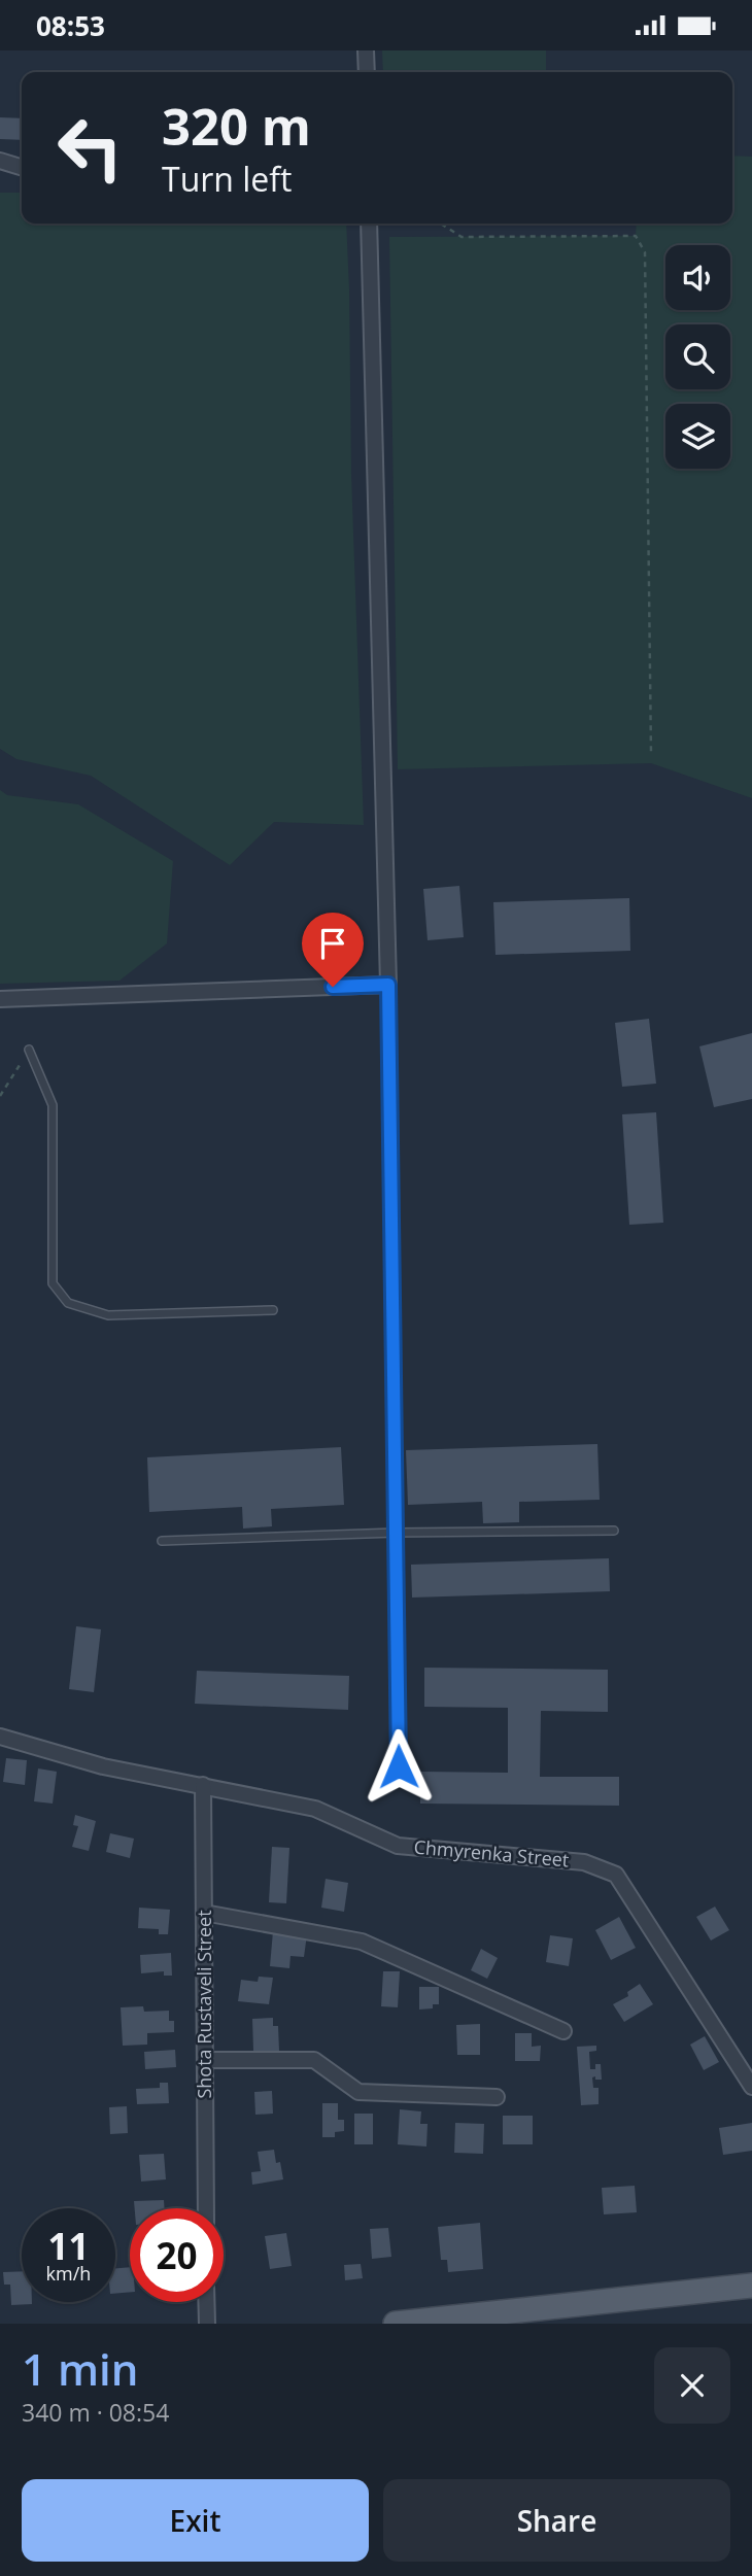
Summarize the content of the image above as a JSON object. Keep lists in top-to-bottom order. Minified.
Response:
{"streets":{"street":["Chmyrenka Street","Shota Rustaveli Street"]},"crossings":[["Chmyrenka Street","Shota Rustaveli Street"]],"page":{"status":"08:53","turn":["320 m","Turn left"],"speed":"11 km/h","limit":"20","heading":["1 min","340 m · 08:54"],"buttons":["Exit","Share"]}}
